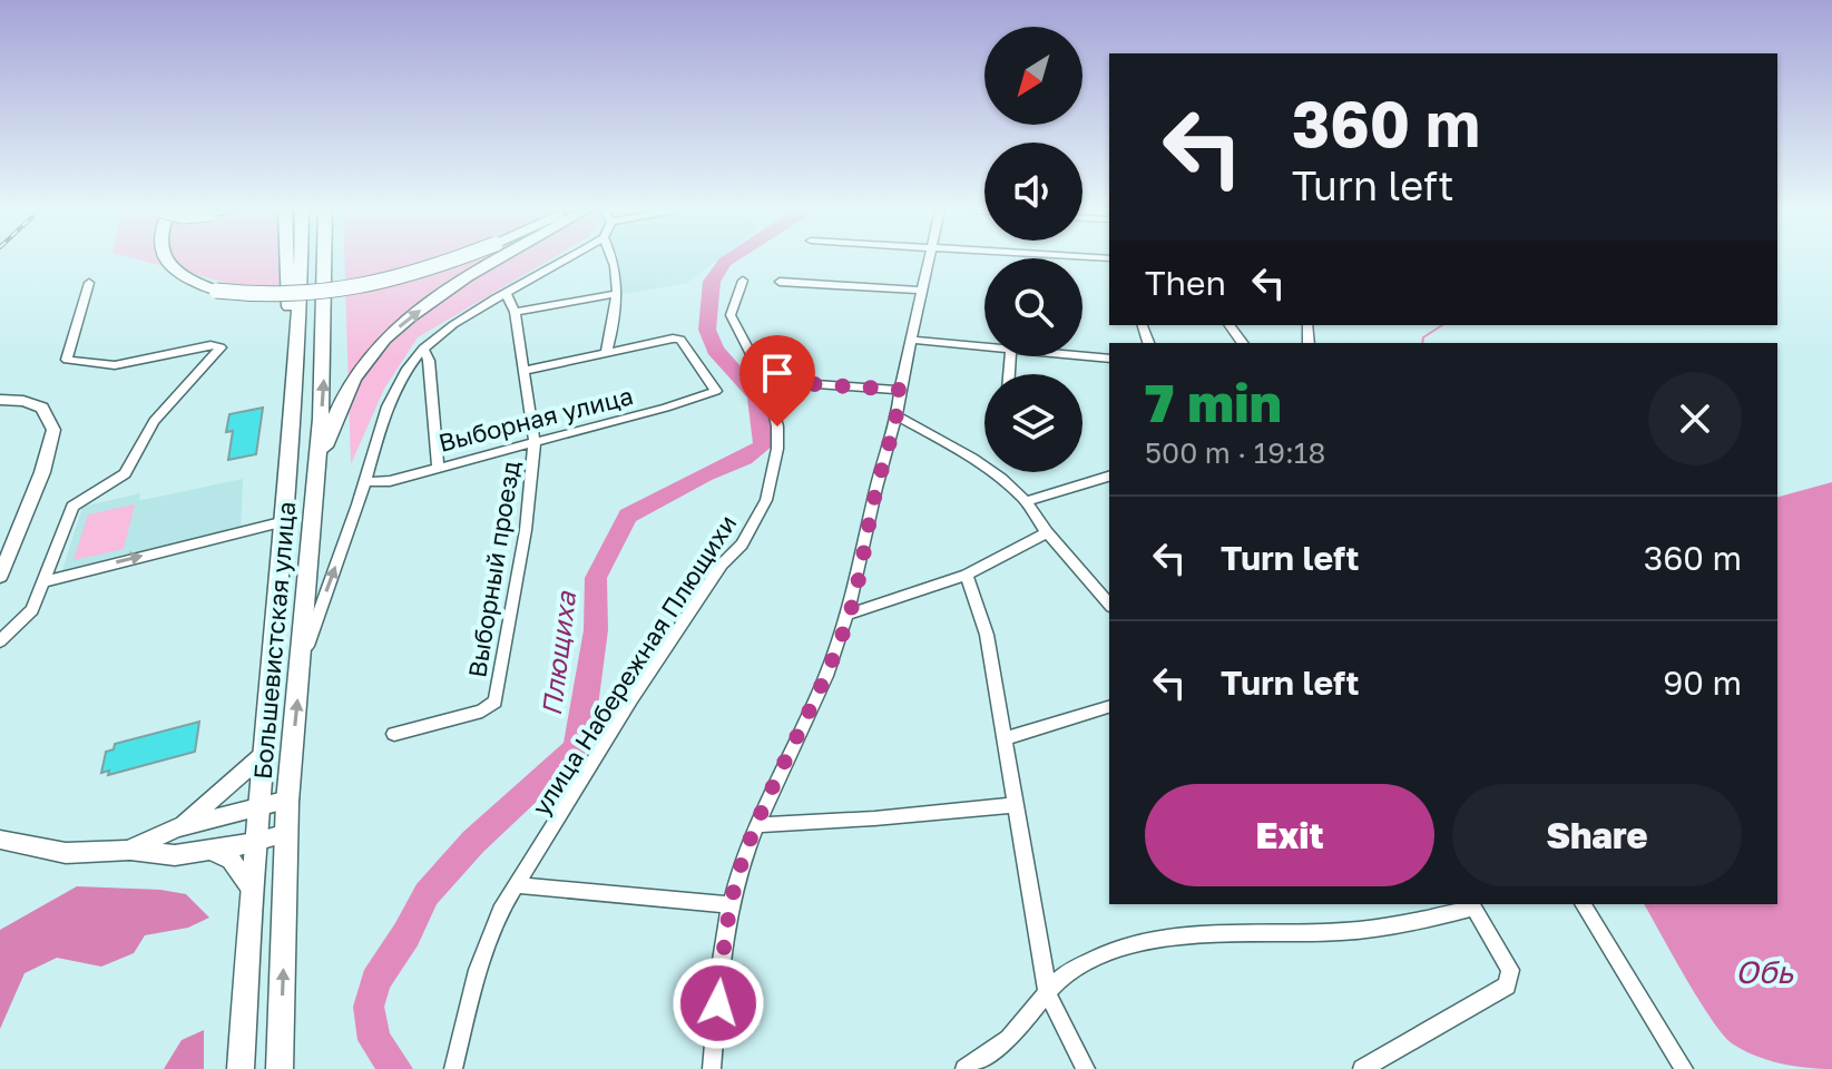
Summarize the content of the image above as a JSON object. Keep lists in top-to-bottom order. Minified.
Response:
{"streets":{"highway":["Большевистская улица"],"street":["Выборная улица","Выборный проезд","улица Набережная Плющихи"]},"crossings":[["Выборная улица","Выборный проезд"]],"water":["Плющиха","Обь"],"north":"bottom left","page":{"turn":["360 m","Turn left"],"then":"Then","heading":["7 min","500 m · 19:18"],"list":[{"name":"Turn left","value":"360 m"},{"name":"Turn left","value":"90 m"}],"buttons":["Exit","Share"]}}
